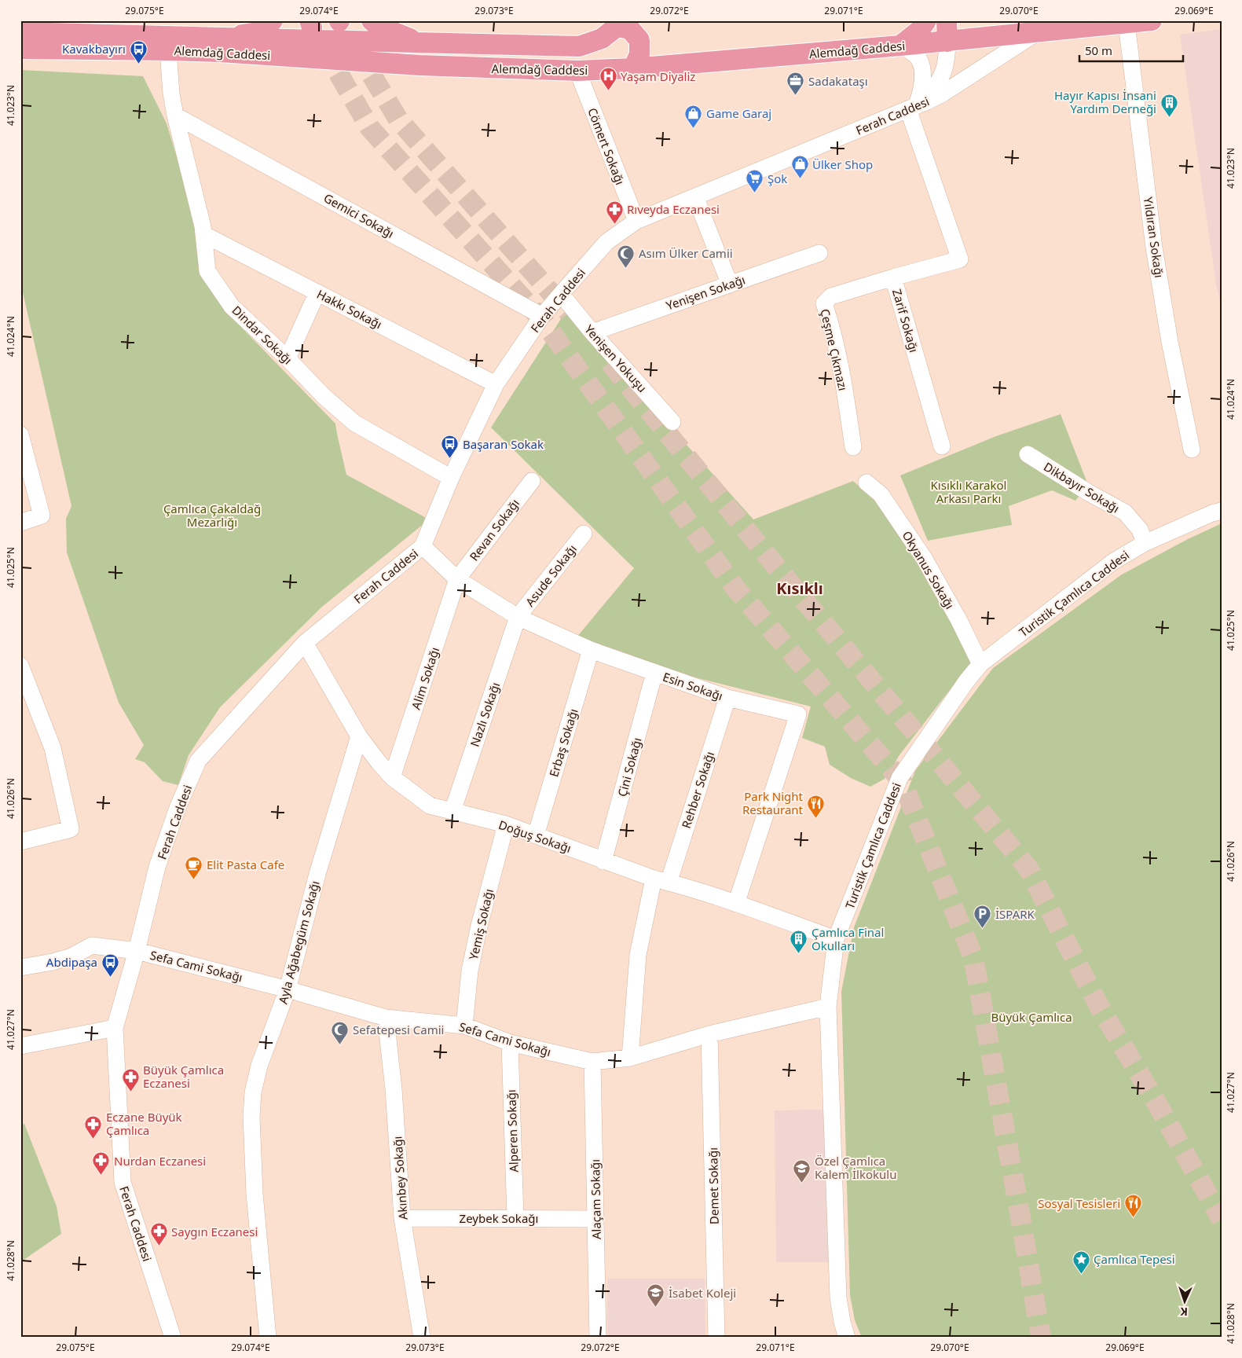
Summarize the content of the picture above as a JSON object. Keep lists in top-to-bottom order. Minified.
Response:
{"streets":{"main road":["Alemdağ Caddesi"],"street":["Ferah Caddesi","Cömert Sokağı","Gemici Sokağı","Yıldıran Sokağı","Yenişen Sokağı","Hakkı Sokağı","Zarif Sokağı","Dindar Sokağı","Çeşme Çıkmazı","Yenişen Yokuşu","Dikbayır Sokağı","Revan Sokağı","Okyanus Sokağı","Asude Sokağı","Turistik Çamlıca Caddesi","Alim Sokağı","Esin Sokağı","Nazlı Sokağı","Erbaş Sokağı","Çini Sokağı","Rehber Sokağı","Doğuş Sokağı","Yemiş Sokağı","Ayla Ağabegüm Sokağı","Sefa Cami Sokağı","Alperen Sokağı","Akınbey Sokağı","Demet Sokağı","Alaçam Sokağı","Zeybek Sokağı"]},"crossings":[["Alemdağ Caddesi","Ferah Caddesi"],["Alemdağ Caddesi","Cömert Sokağı"],["Alemdağ Caddesi","Yıldıran Sokağı"],["Alemdağ Caddesi","Dindar Sokağı"],["Ferah Caddesi","Cömert Sokağı"],["Ferah Caddesi","Gemici Sokağı"],["Ferah Caddesi","Hakkı Sokağı"],["Ferah Caddesi","Zarif Sokağı"],["Ferah Caddesi","Dindar Sokağı"],["Ferah Caddesi","Yenişen Yokuşu"],["Ferah Caddesi","Esin Sokağı"],["Ferah Caddesi","Doğuş Sokağı"],["Ferah Caddesi","Sefa Cami Sokağı"],["Gemici Sokağı","Dindar Sokağı"],["Yenişen Sokağı","Yenişen Yokuşu"],["Hakkı Sokağı","Dindar Sokağı"],["Zarif Sokağı","Çeşme Çıkmazı"],["Dikbayır Sokağı","Turistik Çamlıca Caddesi"],["Revan Sokağı","Alim Sokağı"],["Revan Sokağı","Esin Sokağı"],["Okyanus Sokağı","Turistik Çamlıca Caddesi"],["Asude Sokağı","Esin Sokağı"],["Asude Sokağı","Nazlı Sokağı"],["Turistik Çamlıca Caddesi","Doğuş Sokağı"],["Turistik Çamlıca Caddesi","Sefa Cami Sokağı"],["Alim Sokağı","Esin Sokağı"],["Alim Sokağı","Doğuş Sokağı"],["Esin Sokağı","Nazlı Sokağı"],["Esin Sokağı","Erbaş Sokağı"],["Esin Sokağı","Çini Sokağı"],["Esin Sokağı","Rehber Sokağı"],["Esin Sokağı","Doğuş Sokağı"],["Nazlı Sokağı","Doğuş Sokağı"],["Erbaş Sokağı","Doğuş Sokağı"],["Çini Sokağı","Doğuş Sokağı"],["Rehber Sokağı","Doğuş Sokağı"],["Rehber Sokağı","Sefa Cami Sokağı"],["Doğuş Sokağı","Yemiş Sokağı"],["Doğuş Sokağı","Ayla Ağabegüm Sokağı"],["Yemiş Sokağı","Sefa Cami Sokağı"],["Ayla Ağabegüm Sokağı","Sefa Cami Sokağı"],["Sefa Cami Sokağı","Alperen Sokağı"],["Sefa Cami Sokağı","Akınbey Sokağı"],["Sefa Cami Sokağı","Demet Sokağı"],["Sefa Cami Sokağı","Alaçam Sokağı"],["Alperen Sokağı","Zeybek Sokağı"],["Akınbey Sokağı","Zeybek Sokağı"],["Alaçam Sokağı","Zeybek Sokağı"]],"districts":["Kısıklı"],"parks":["Kısıklı Karakol Arkası Parkı","Çamlıca Çakaldağ Mezarlığı","Büyük Çamlıca"],"places":{"bus stop":["Kavakbayırı","Başaran Sokak","Abdipaşa"],"hospital":["Yaşam Diyaliz"],"office":["Sadakataşı"],"building":["Hayır Kapısı İnsani Yardım Derneği","Çamlıca Final Okulları"],"shop":["Game Garaj","Ülker Shop"],"supermarket":["Şok"],"pharmacy":["Rıveyda Eczanesi","Büyük Çamlıca Eczanesi","Eczane Büyük Çamlıca","Nurdan Eczanesi","Saygın Eczanesi"],"mosque":["Asım Ülker Camii","Sefatepesi Camii"],"restaurant":["Park Night Restaurant","Sosyal Tesisleri"],"cafe":["Elit Pasta Cafe"],"parking":["İSPARK"],"school or university":["Özel Çamlıca Kalem İlkokulu","İsabet Koleji"],"place":["Çamlıca Tepesi"]},"scale_bar":"50 m","north":"bottom","coordinates":["29.075°E","29.074°E","29.073°E","29.072°E","29.071°E","29.070°E","29.069°E","41.023°N","41.024°N","41.025°N","41.026°N","41.027°N","41.028°N"]}
